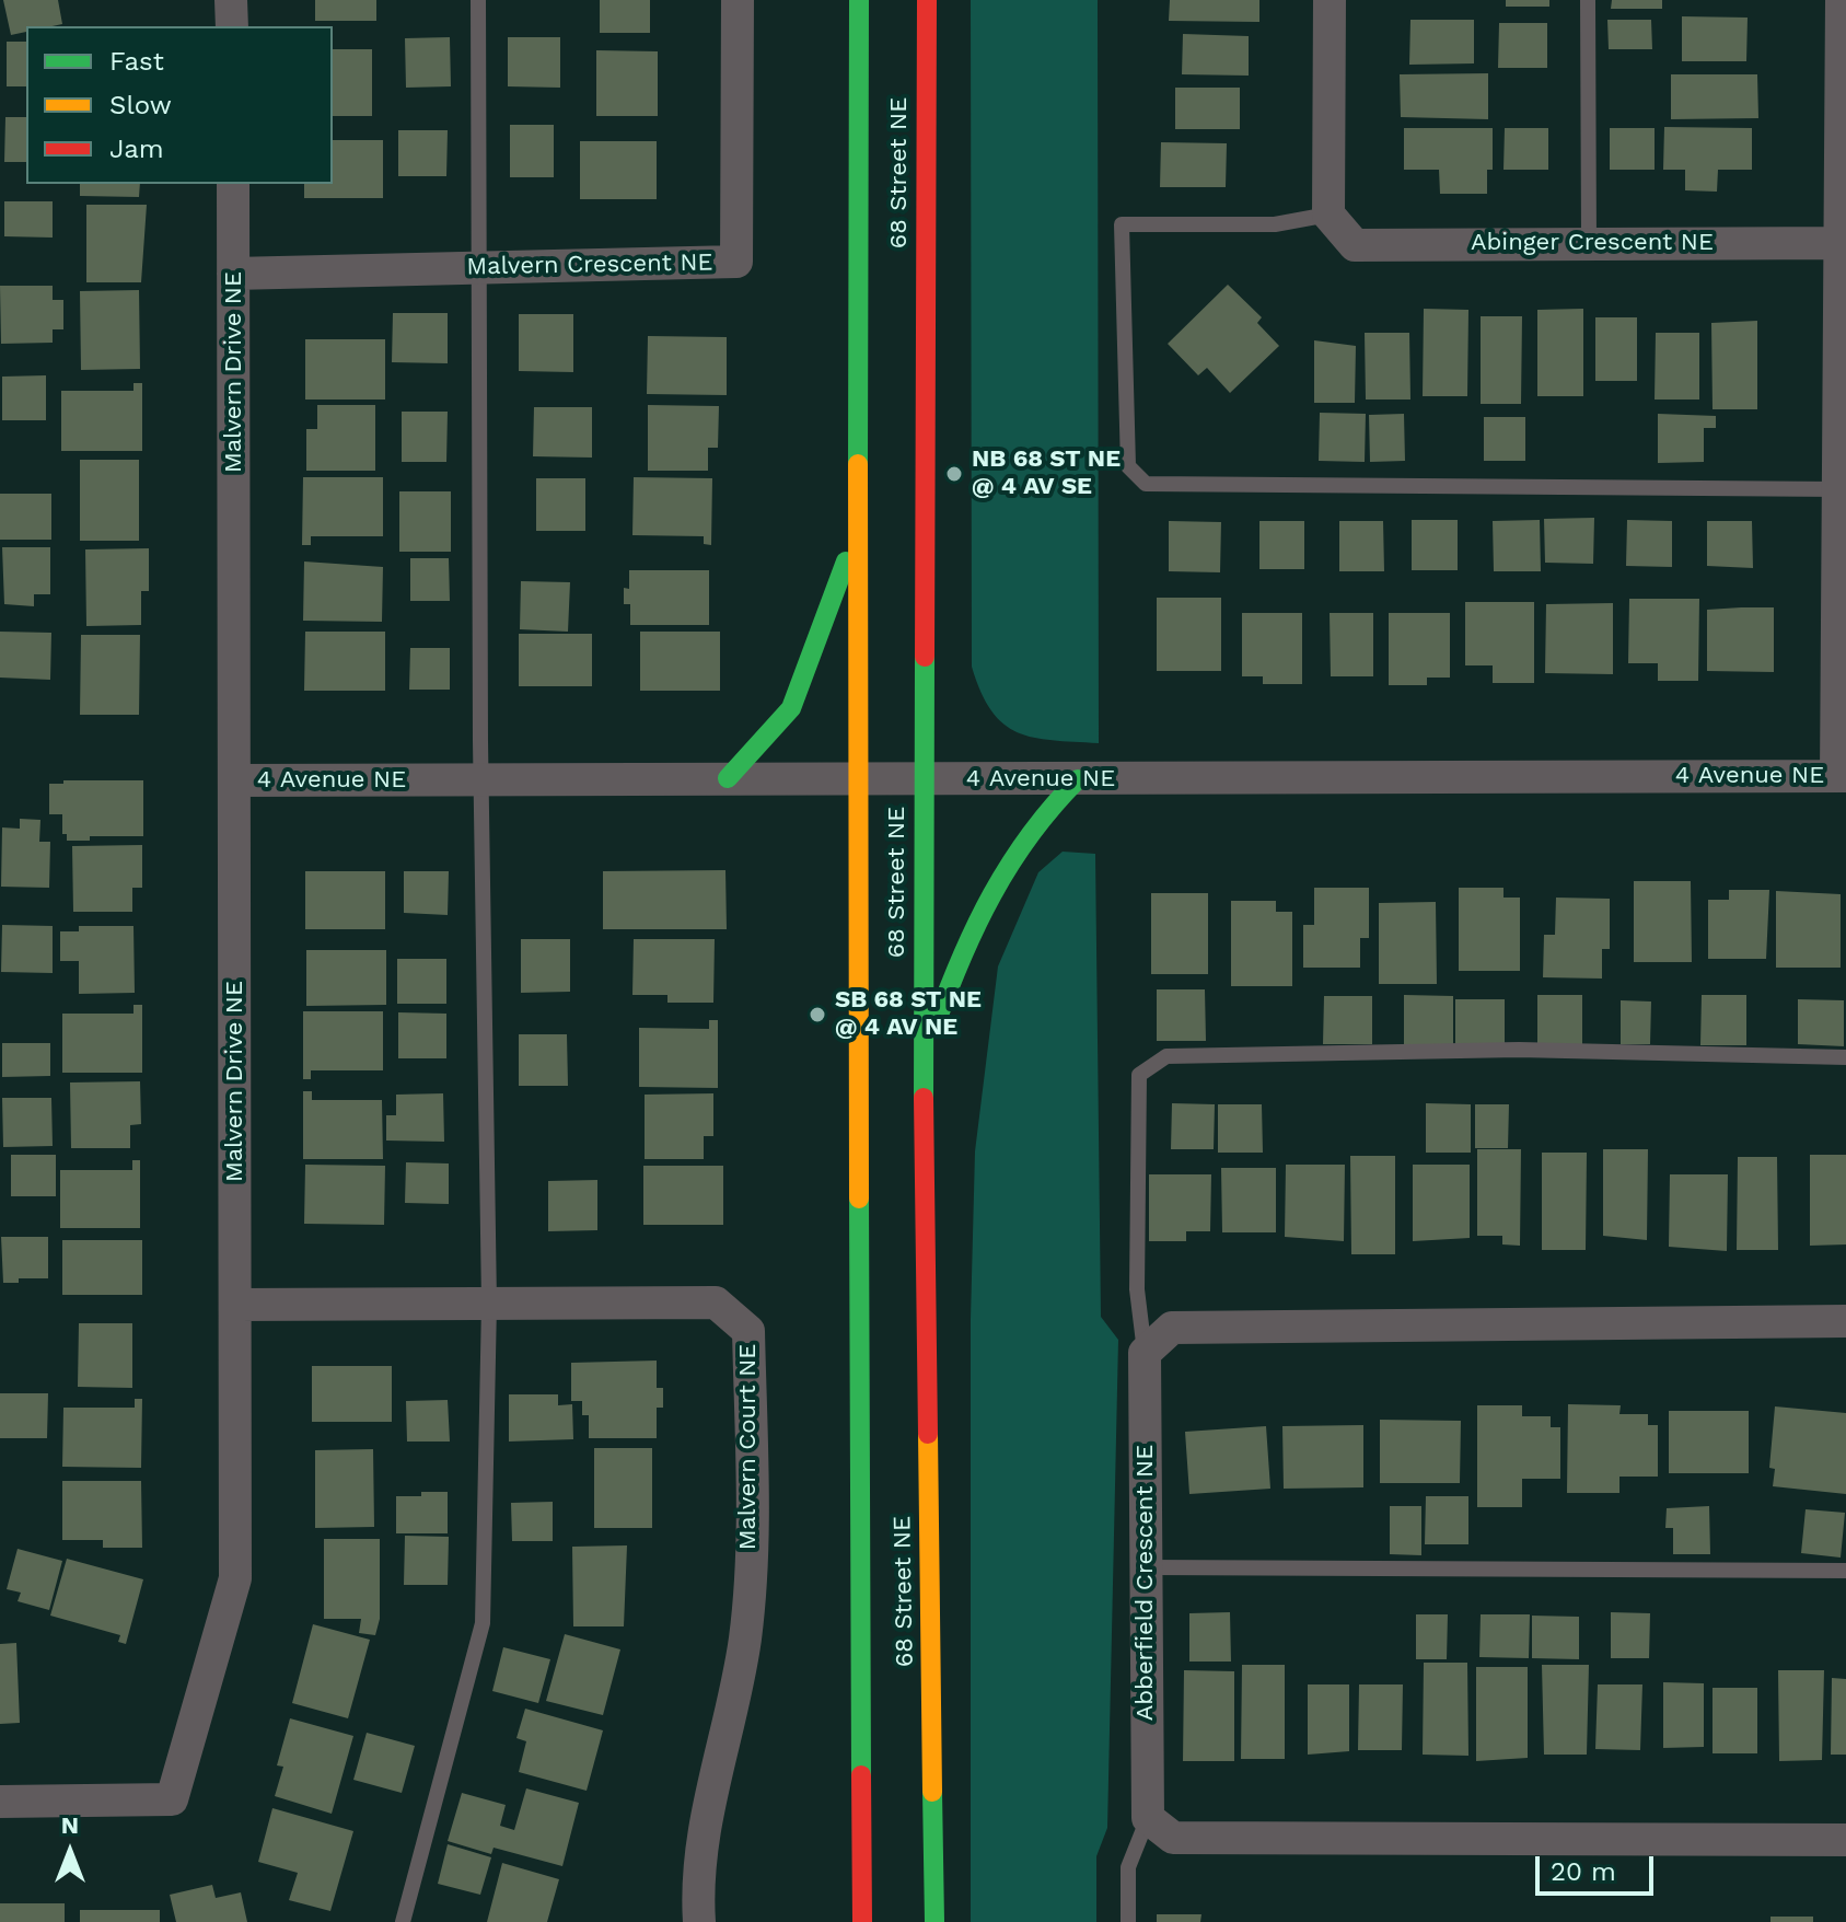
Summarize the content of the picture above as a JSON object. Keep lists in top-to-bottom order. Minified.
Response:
{"streets":{"main road":["68 Street NE"],"street":["Abinger Crescent NE","Malvern Crescent NE","Malvern Drive NE","4 Avenue NE","Malvern Court NE","Abberfield Crescent NE"]},"crossings":[["68 Street NE","4 Avenue NE"],["Malvern Crescent NE","Malvern Drive NE"],["Malvern Drive NE","4 Avenue NE"],["Malvern Drive NE","Malvern Court NE"]],"places":["NB 68 ST NE @ 4 AV SE","SB 68 ST NE @ 4 AV NE"],"legend":["Fast","Slow","Jam"],"scale_bar":"20 m","north":"top"}
